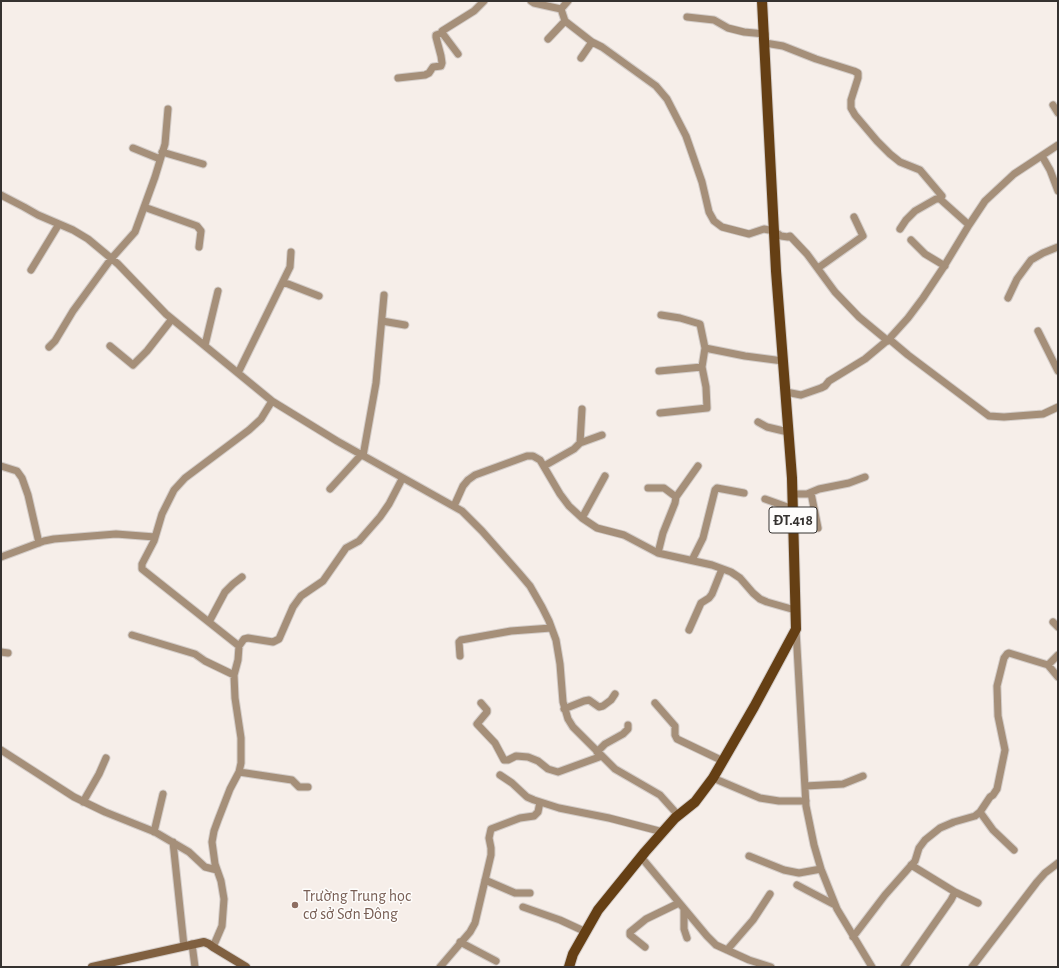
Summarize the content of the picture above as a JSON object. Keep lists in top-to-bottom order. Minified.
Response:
{"streets":{"main road":["ĐT.418"]},"places":["Trường Trung học cơ sở Sơn Đông"]}
